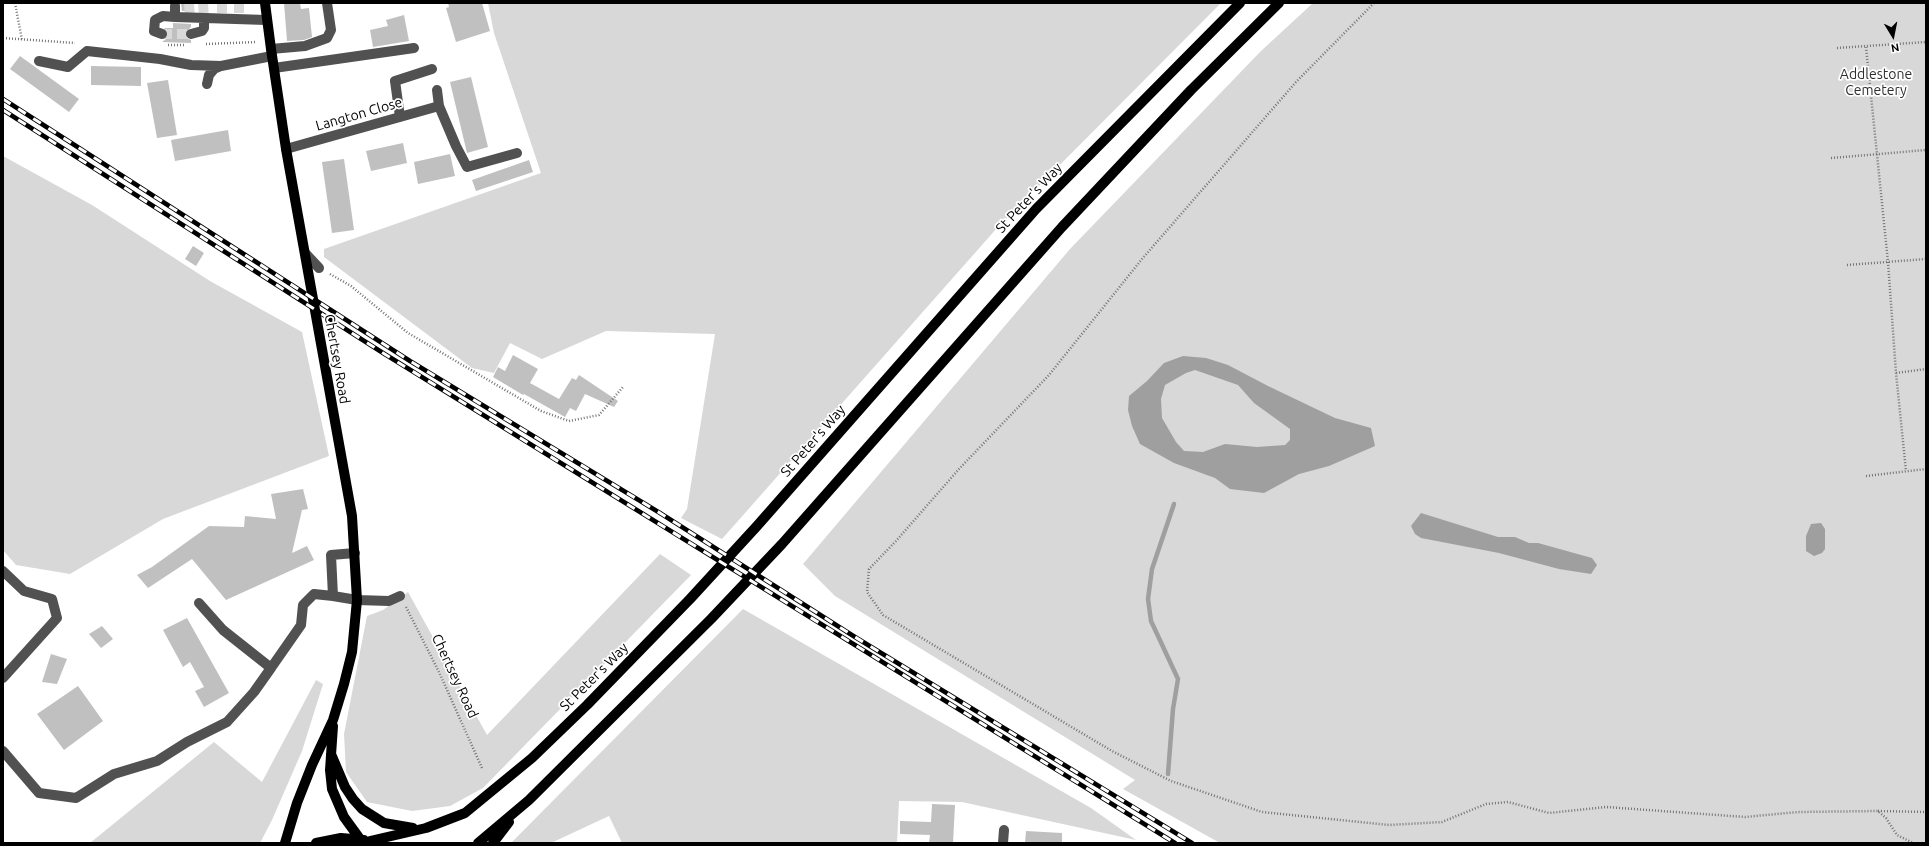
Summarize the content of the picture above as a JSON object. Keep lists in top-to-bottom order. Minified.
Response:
{"streets":{"main road":["St Peter's Way","Chertsey Road"],"street":["Langton Close"]},"crossings":[["Langton Close","Chertsey Road"],["St Peter's Way","Chertsey Road"]],"parks":["Addlestone Cemetery"],"north":"bottom"}
